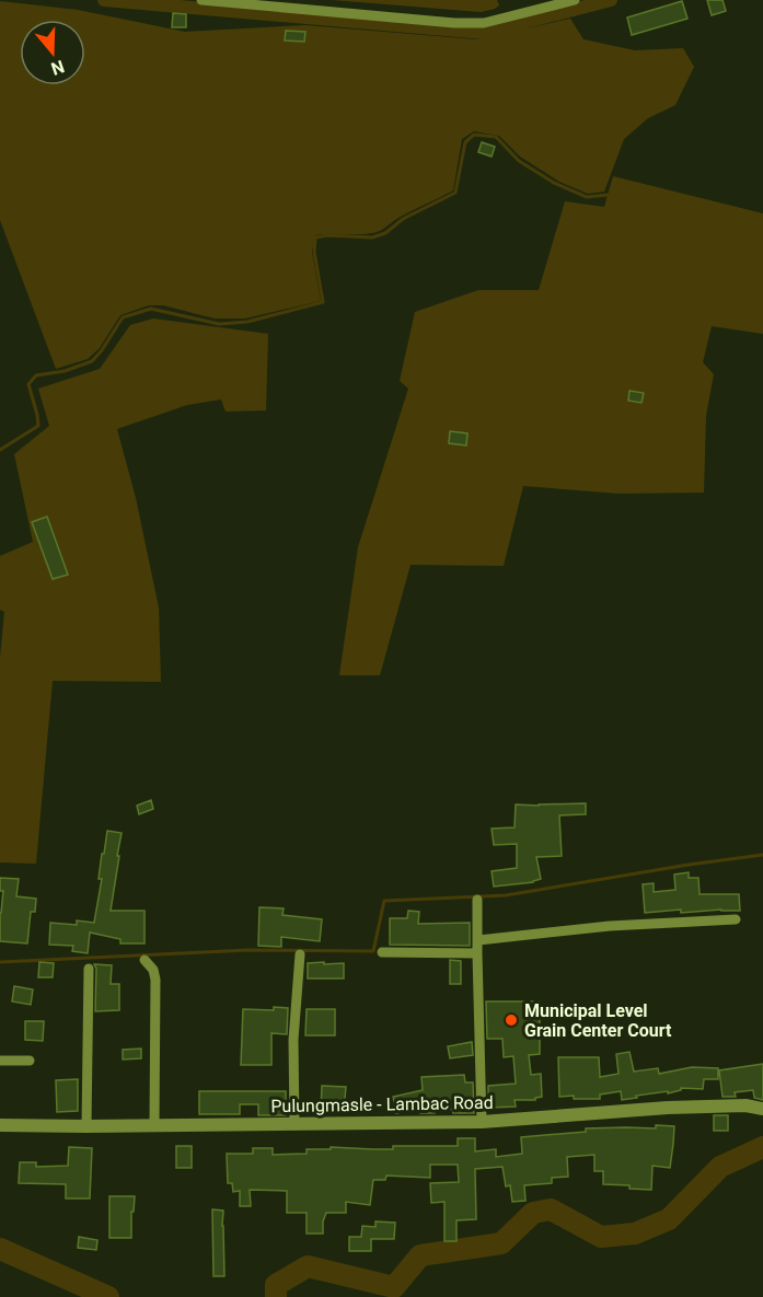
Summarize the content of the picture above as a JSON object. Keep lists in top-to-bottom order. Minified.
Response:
{"streets":{"street":["Pulungmasle - Lambac Road"]},"places":["Municipal Level Grain Center Court"],"north":"bottom"}
